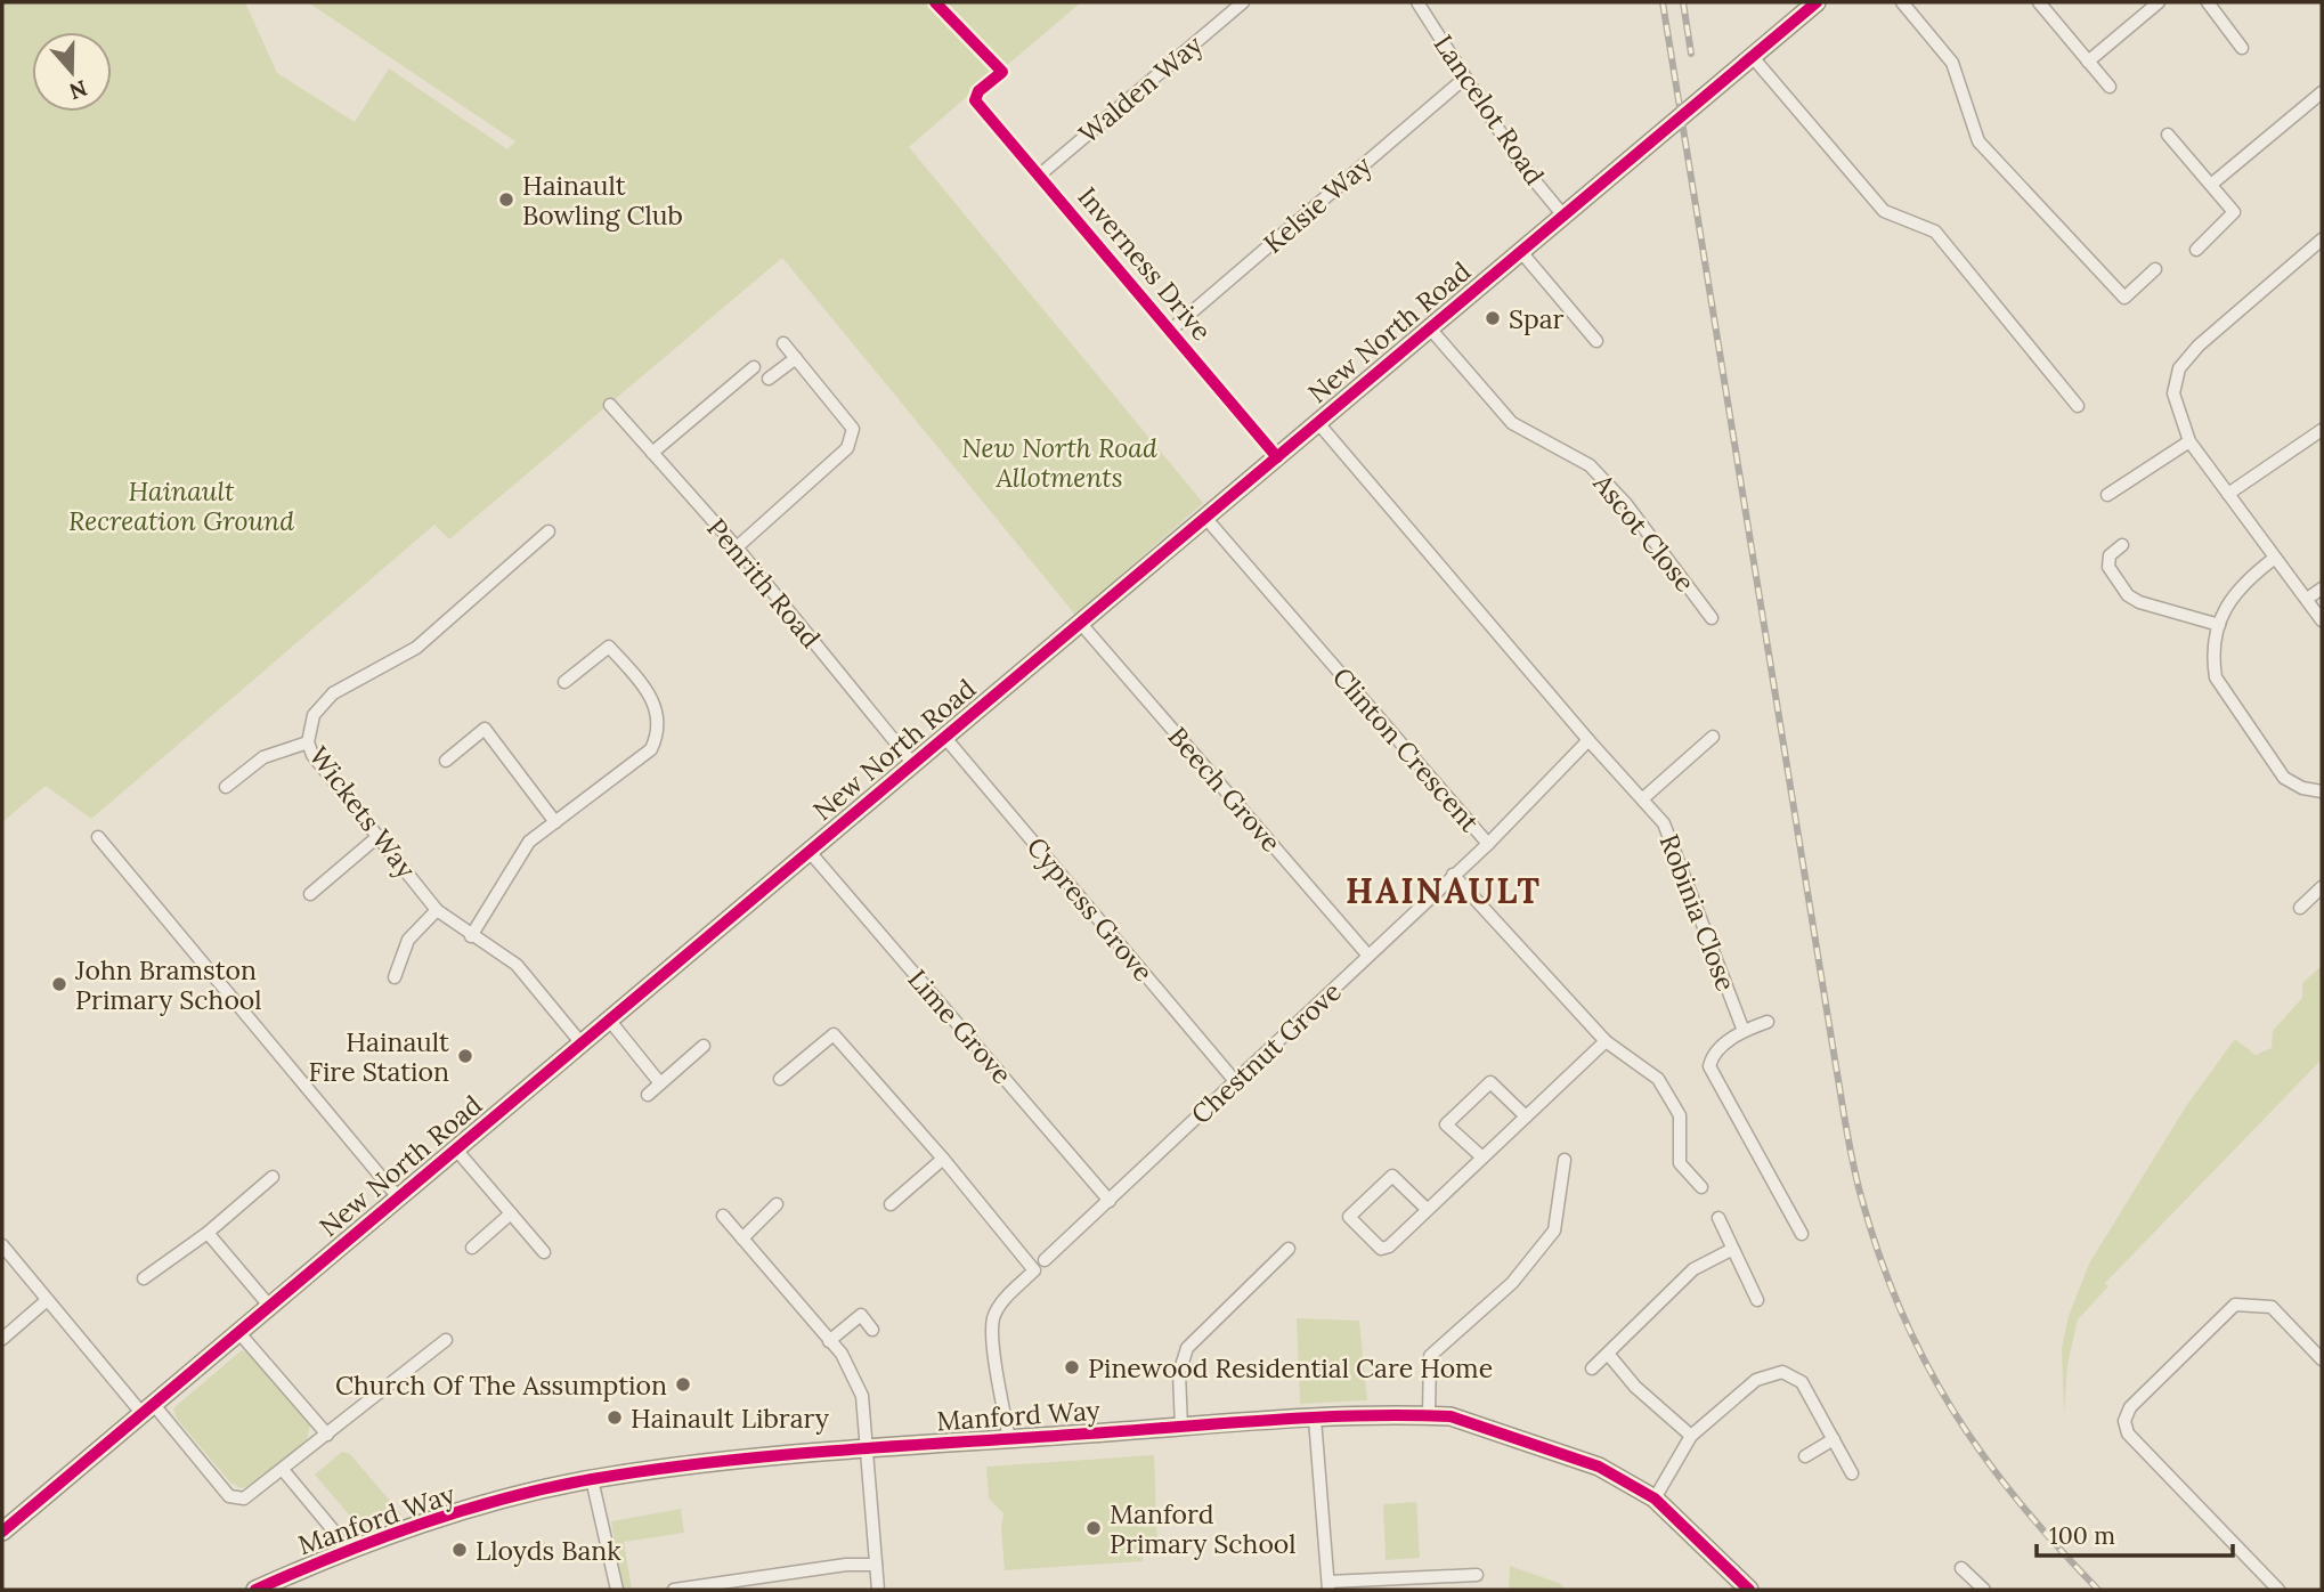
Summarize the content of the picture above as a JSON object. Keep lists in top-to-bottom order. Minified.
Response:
{"streets":{"street":["Walden Way","Lancelot Road","Kelsie Way","Inverness Drive","New North Road","Ascot Close","Penrith Road","Clinton Crescent","Beech Grove","Wickets Way","Cypress Grove","Robinia Close","Lime Grove","Chestnut Grove","Manford Way"]},"crossings":[["Walden Way","Inverness Drive"],["Lancelot Road","Kelsie Way"],["Lancelot Road","New North Road"],["Kelsie Way","Inverness Drive"],["Inverness Drive","New North Road"],["New North Road","Ascot Close"],["New North Road","Penrith Road"],["New North Road","Clinton Crescent"],["New North Road","Beech Grove"],["New North Road","Wickets Way"],["New North Road","Cypress Grove"],["New North Road","Lime Grove"],["Clinton Crescent","Robinia Close"],["Clinton Crescent","Chestnut Grove"],["Beech Grove","Chestnut Grove"],["Cypress Grove","Chestnut Grove"],["Lime Grove","Chestnut Grove"]],"districts":["HAINAULT"],"parks":["New North Road Allotments","Hainault Recreation Ground"],"places":["Hainault Bowling Club","Spar","John Bramston Primary School","Hainault Fire Station","Pinewood Residential Care Home","Church Of The Assumption","Hainault Library","Manford Primary School","Lloyds Bank"],"scale_bar":"100 m","north":"bottom"}
